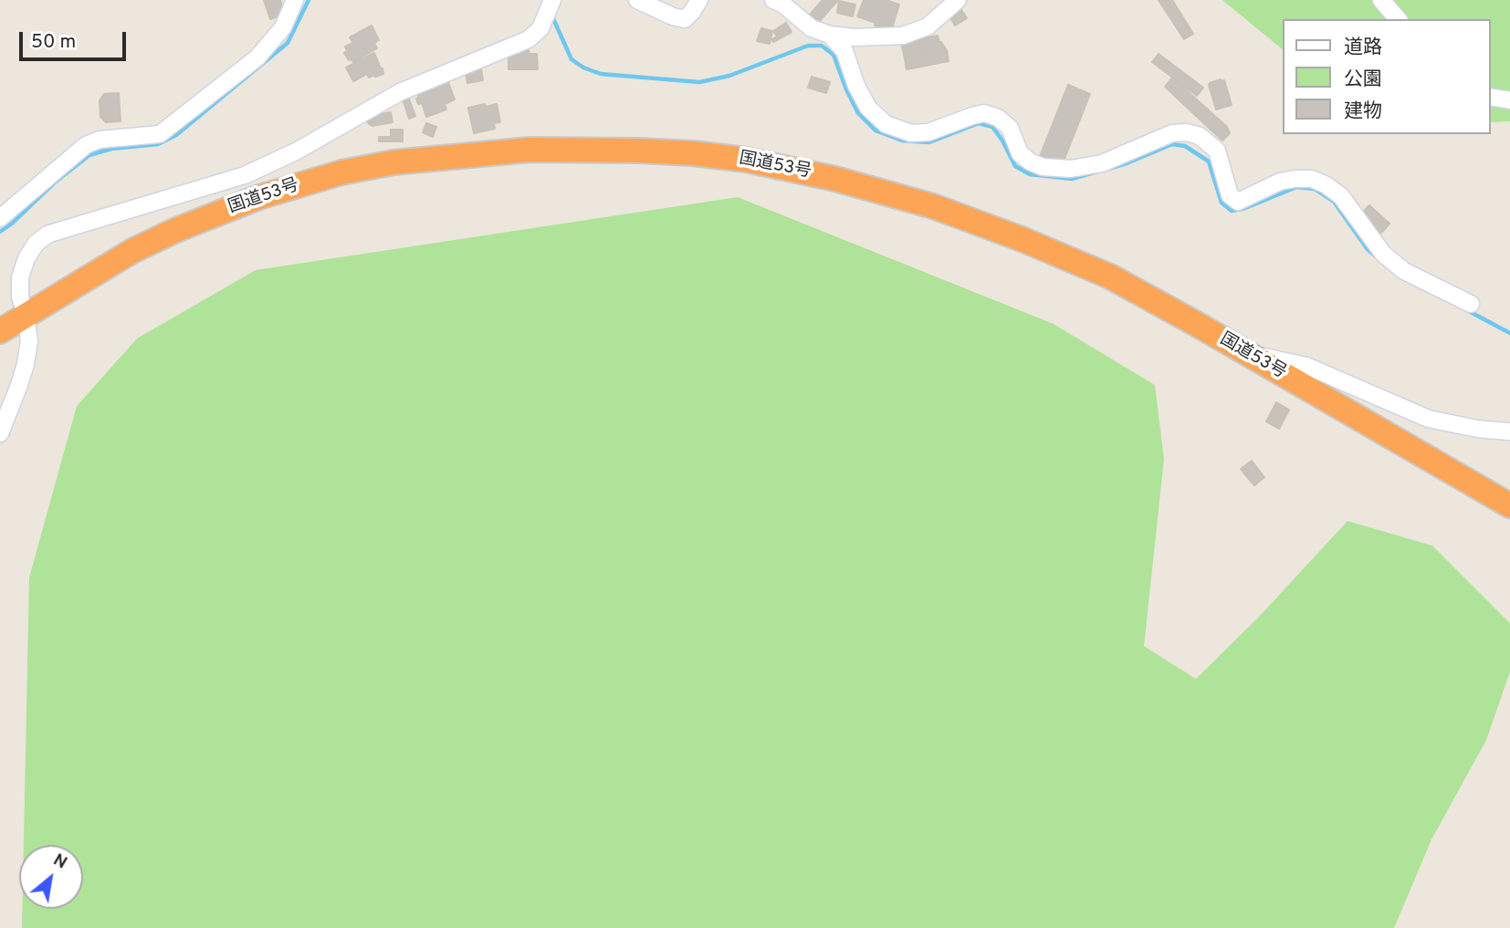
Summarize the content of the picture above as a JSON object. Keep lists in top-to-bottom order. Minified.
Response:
{"streets":{"highway":["国道53号"]},"legend":["道路","公園","建物"],"scale_bar":"50 m","north":"top right"}
